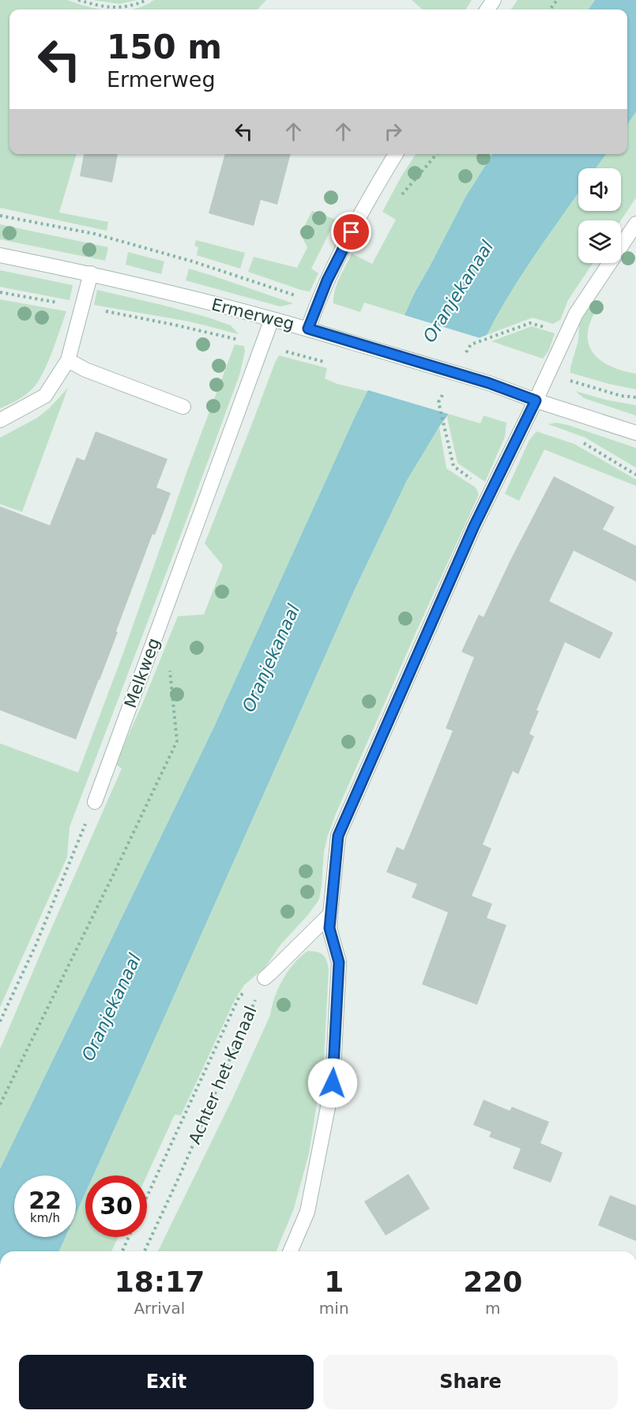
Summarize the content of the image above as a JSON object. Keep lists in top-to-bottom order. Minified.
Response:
{"streets":{"street":["Ermerweg","Melkweg"],"path":["Achter het Kanaal"]},"crossings":[["Ermerweg","Melkweg"]],"water":["Oranjekanaal"],"page":{"turn":["150 m","Ermerweg"],"speed":"22 km/h","limit":"30","eta":["18:17","Arrival","1","min","220","m"],"buttons":["Exit","Share"]}}
